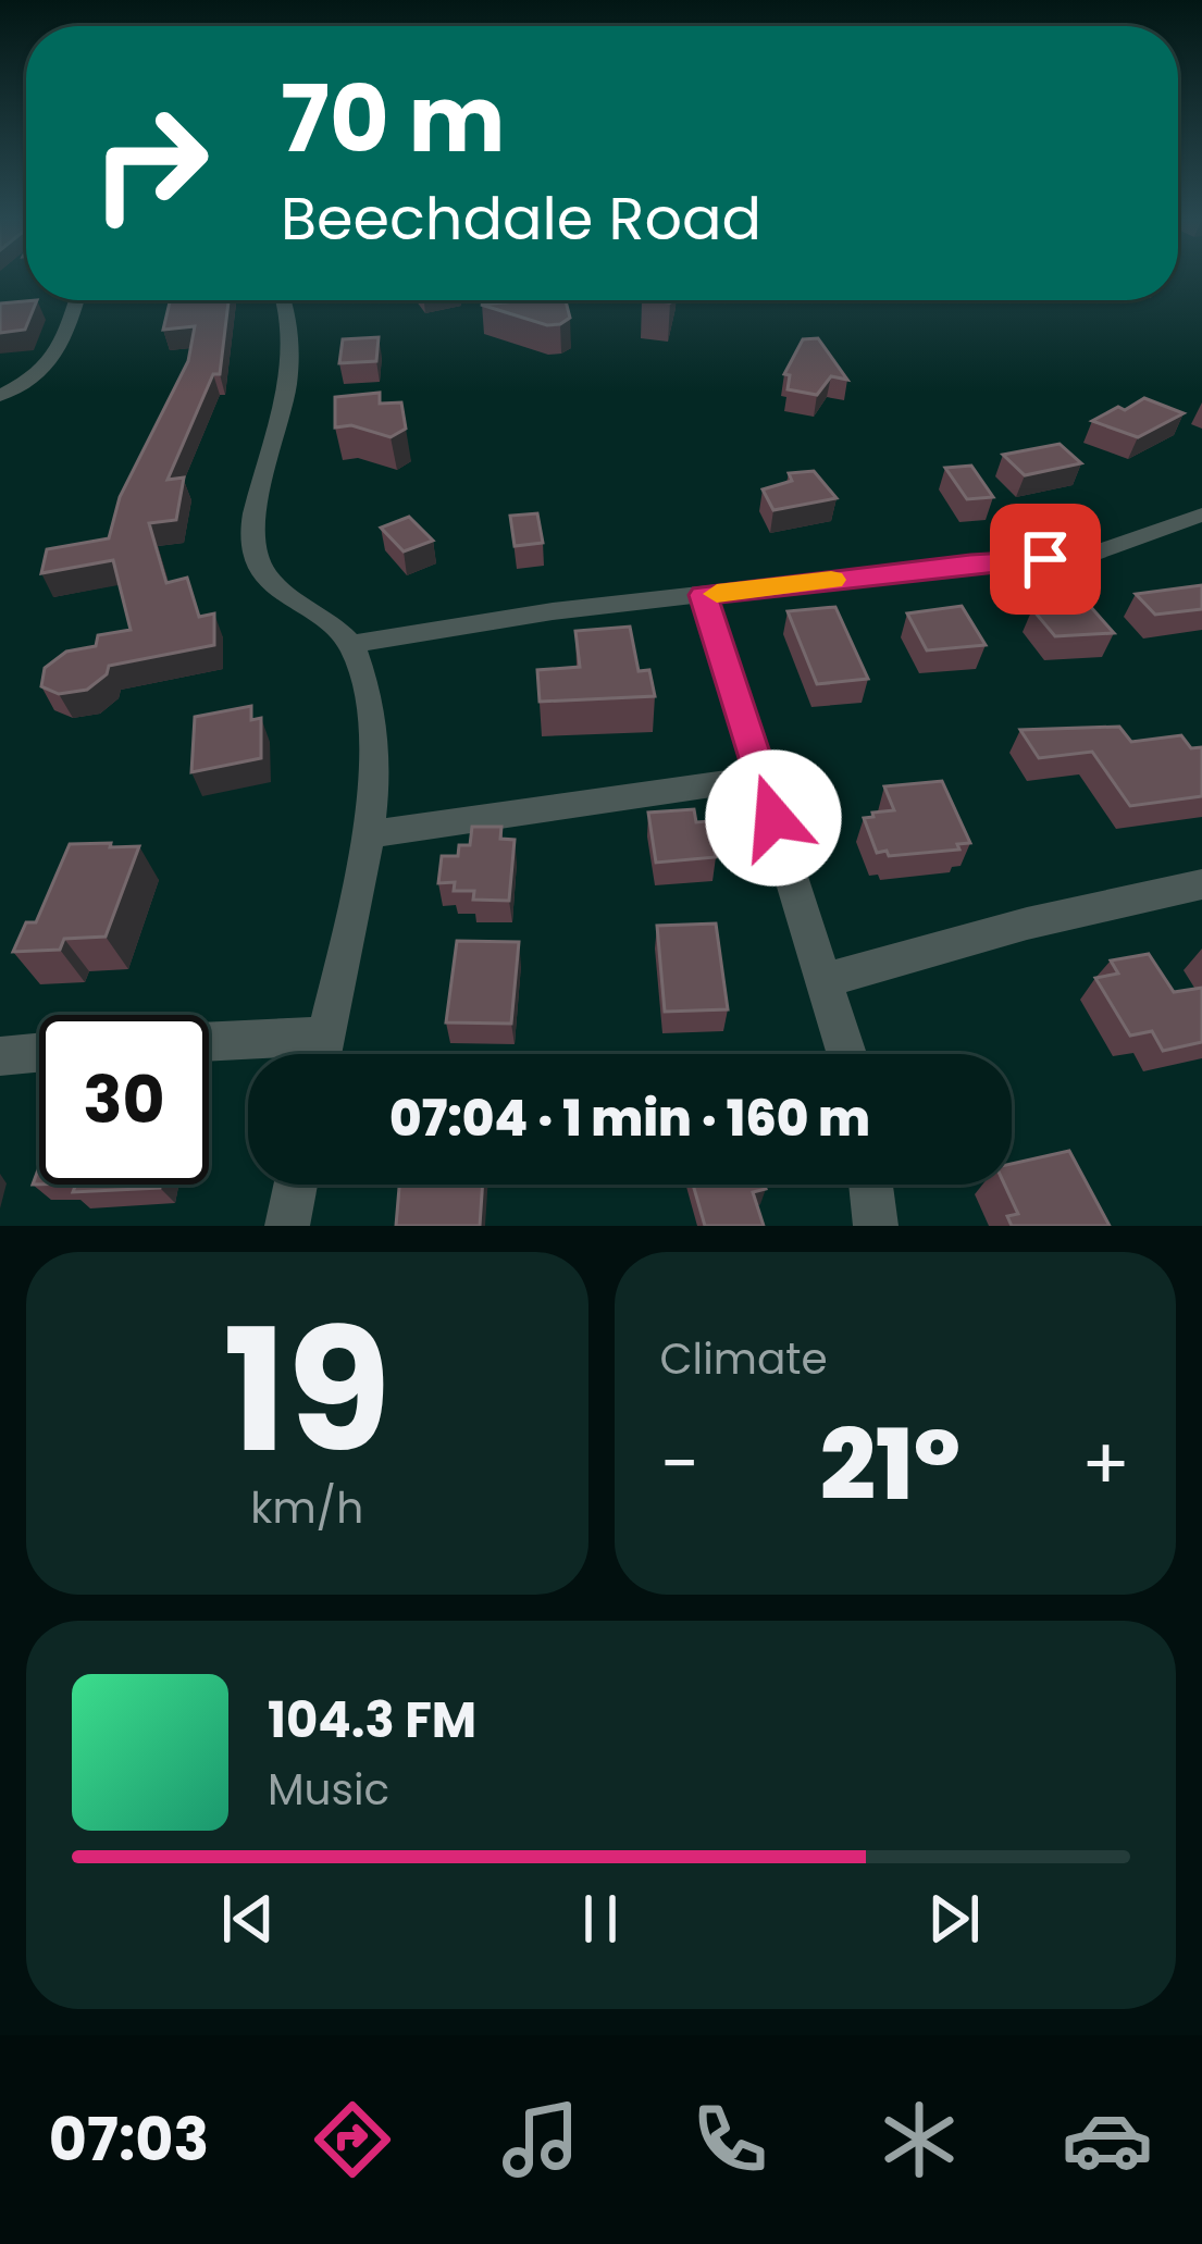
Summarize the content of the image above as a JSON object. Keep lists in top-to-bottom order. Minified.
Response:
{"page":{"turn":["70 m","Beechdale Road"],"limit":"30","trip":"07:04 · 1 min · 160 m","tile":[["19","km/h"],"Climate"],"heat":["−","21°","+"],"song":["104.3 FM","Music"],"tabs":"07:03"}}
